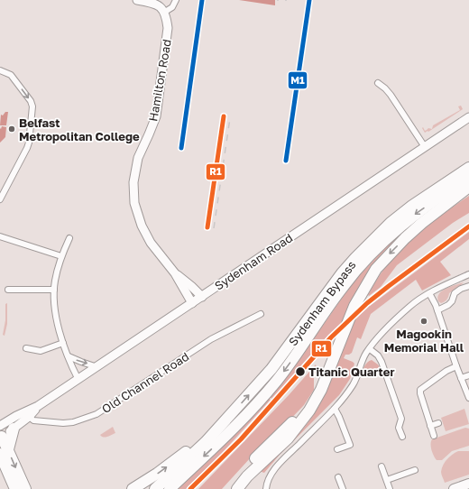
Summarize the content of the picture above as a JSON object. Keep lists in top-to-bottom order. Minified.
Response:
{"streets":{"highway":["Sydenham Bypass"],"street":["Hamilton Road","Sydenham Road","Old Channel Road"]},"crossings":[["Hamilton Road","Sydenham Road"],["Sydenham Road","Old Channel Road"]],"places":["Belfast Metropolitan College","Magookin Memorial Hall","Titanic Quarter"],"lines":["transit line M1","transit line R1"]}
